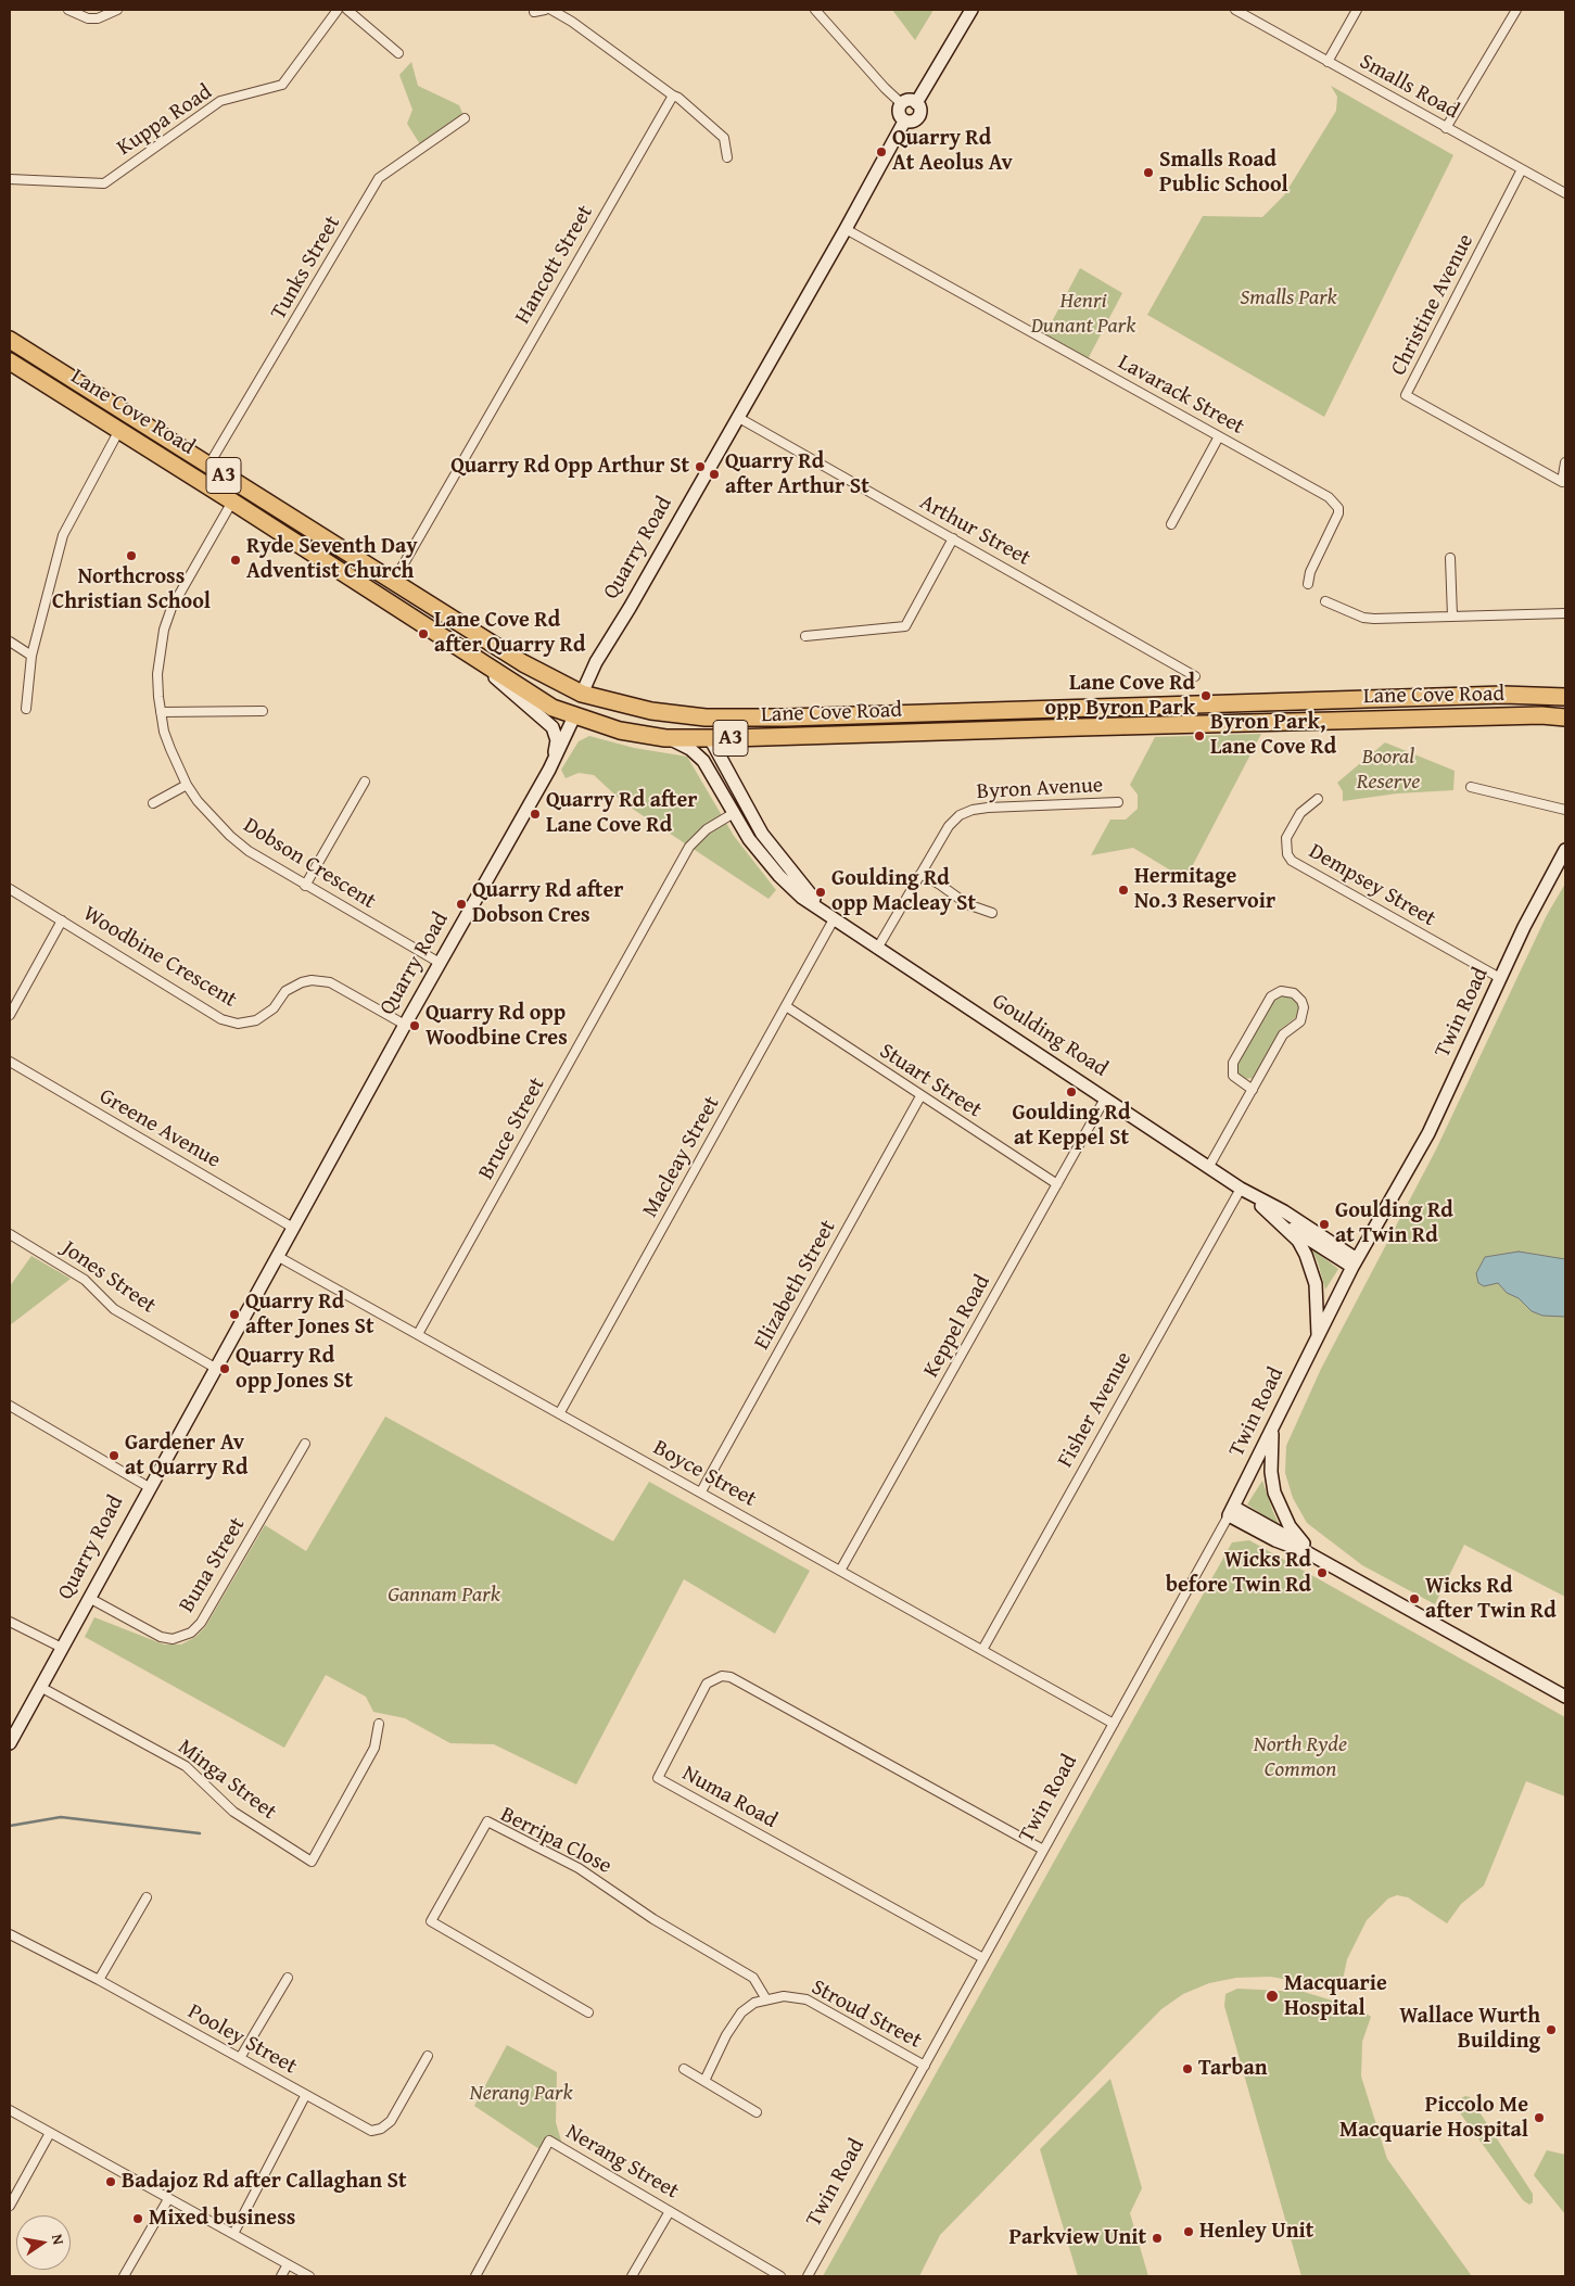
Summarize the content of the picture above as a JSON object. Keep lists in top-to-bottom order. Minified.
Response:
{"streets":{"highway":["Lane Cove Road","A3","Quarry Road"],"street":["Smalls Road","Kuppa Road","Hancott Street","Tunks Street","Christine Avenue","Lavarack Street","Arthur Street","Byron Avenue","Dobson Crescent","Dempsey Street","Woodbine Crescent","Twin Road","Goulding Road","Stuart Street","Greene Avenue","Bruce Street","Macleay Street","Jones Street","Elizabeth Street","Keppel Road","Fisher Avenue","Boyce Street","Buna Street","Minga Street","Numa Road","Berripa Close","Stroud Street","Pooley Street","Nerang Street"]},"crossings":[["Smalls Road","Christine Avenue"],["Hancott Street","Lane Cove Road"],["Tunks Street","Lane Cove Road"],["Lavarack Street","Quarry Road"],["Lane Cove Road","Quarry Road"],["Lane Cove Road","Dobson Crescent"],["Lane Cove Road","Goulding Road"],["Arthur Street","Quarry Road"],["Quarry Road","Dobson Crescent"],["Quarry Road","Woodbine Crescent"],["Quarry Road","Greene Avenue"],["Quarry Road","Jones Street"],["Quarry Road","Boyce Street"],["Quarry Road","Buna Street"],["Quarry Road","Minga Street"],["Byron Avenue","Goulding Road"],["Dempsey Street","Twin Road"],["Twin Road","Goulding Road"],["Twin Road","Boyce Street"],["Twin Road","Numa Road"],["Twin Road","Stroud Street"],["Goulding Road","Bruce Street"],["Goulding Road","Macleay Street"],["Goulding Road","Keppel Road"],["Goulding Road","Fisher Avenue"],["Stuart Street","Macleay Street"],["Stuart Street","Elizabeth Street"],["Stuart Street","Keppel Road"],["Bruce Street","Boyce Street"],["Macleay Street","Boyce Street"],["Elizabeth Street","Boyce Street"],["Keppel Road","Boyce Street"],["Fisher Avenue","Boyce Street"],["Berripa Close","Stroud Street"]],"parks":["Smalls Park","Henri Dunant Park","Booral Reserve","Gannam Park","North Ryde Common","Nerang Park"],"places":["Quarry Rd At Aeolus Av","Smalls Road Public School","Quarry Rd Opp Arthur St","Quarry Rd after Arthur St","Northcross Christian School","Ryde Seventh Day Adventist Church","Lane Cove Rd after Quarry Rd","Lane Cove Rd opp Byron Park","Byron Park, Lane Cove Rd","Quarry Rd after Lane Cove Rd","Hermitage No.3 Reservoir","Goulding Rd opp Macleay St","Quarry Rd after Dobson Cres","Quarry Rd opp Woodbine Cres","Goulding Rd at Keppel St","Goulding Rd at Twin Rd","Quarry Rd after Jones St","Quarry Rd opp Jones St","Gardener Av at Quarry Rd","Wicks Rd before Twin Rd","Wicks Rd after Twin Rd","Macquarie Hospital","Wallace Wurth Building","Tarban","Piccolo Me Macquarie Hospital","Badajoz Rd after Callaghan St","Mixed business","Henley Unit","Parkview Unit"],"north":"right"}
